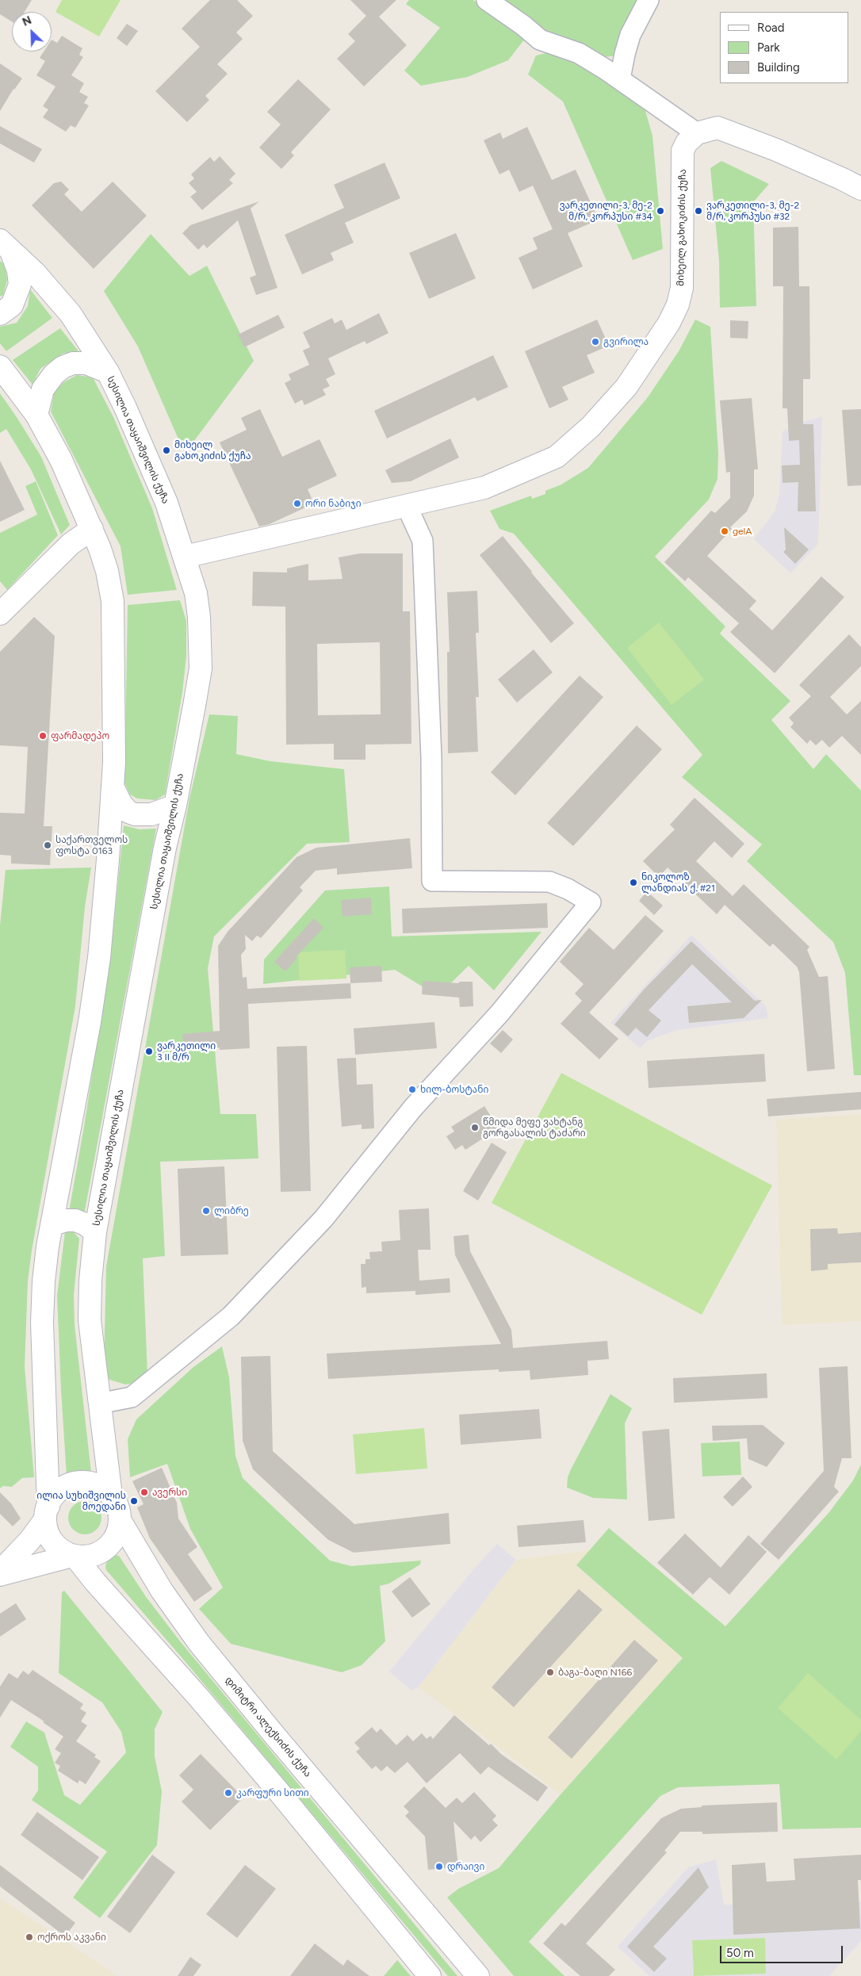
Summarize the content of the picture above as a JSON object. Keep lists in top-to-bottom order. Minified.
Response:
{"streets":{"main road":["მიხეილ გახოკიძის ქუჩა","სესილია თაყაიშვილის ქუჩა","დიმიტრი ალექსიძის ქუჩა"]},"crossings":[["მიხეილ გახოკიძის ქუჩა","სესილია თაყაიშვილის ქუჩა"],["სესილია თაყაიშვილის ქუჩა","დიმიტრი ალექსიძის ქუჩა"]],"places":["ვარკეთილი-3, მე-2 მ/რ, კორპუსი #34","ვარკეთილი-3, მე-2 მ/რ, კორპუსი #32","გვირილა","მიხეილ გახოკიძის ქუჩა","ორი ნაბიჯი","gelA","ფარმადეპო","საქართველოს ფოსტა 0163","ნიკოლოზ ლანდიას ქ. #21","ვარკეთილი 3 II მ/რ","ხილ-ბოსტანი","წმიდა მეფე ვახტანგ გორგასალის ტაძარი","ლიბრე","ავერსი","ილია სუხიშვილის მოედანი","ბაგა-ბაღი N166","კარფური სითი","დრაივი","ოქროს აკვანი"],"legend":["Road","Park","Building"],"scale_bar":"50 m","north":"top left"}
